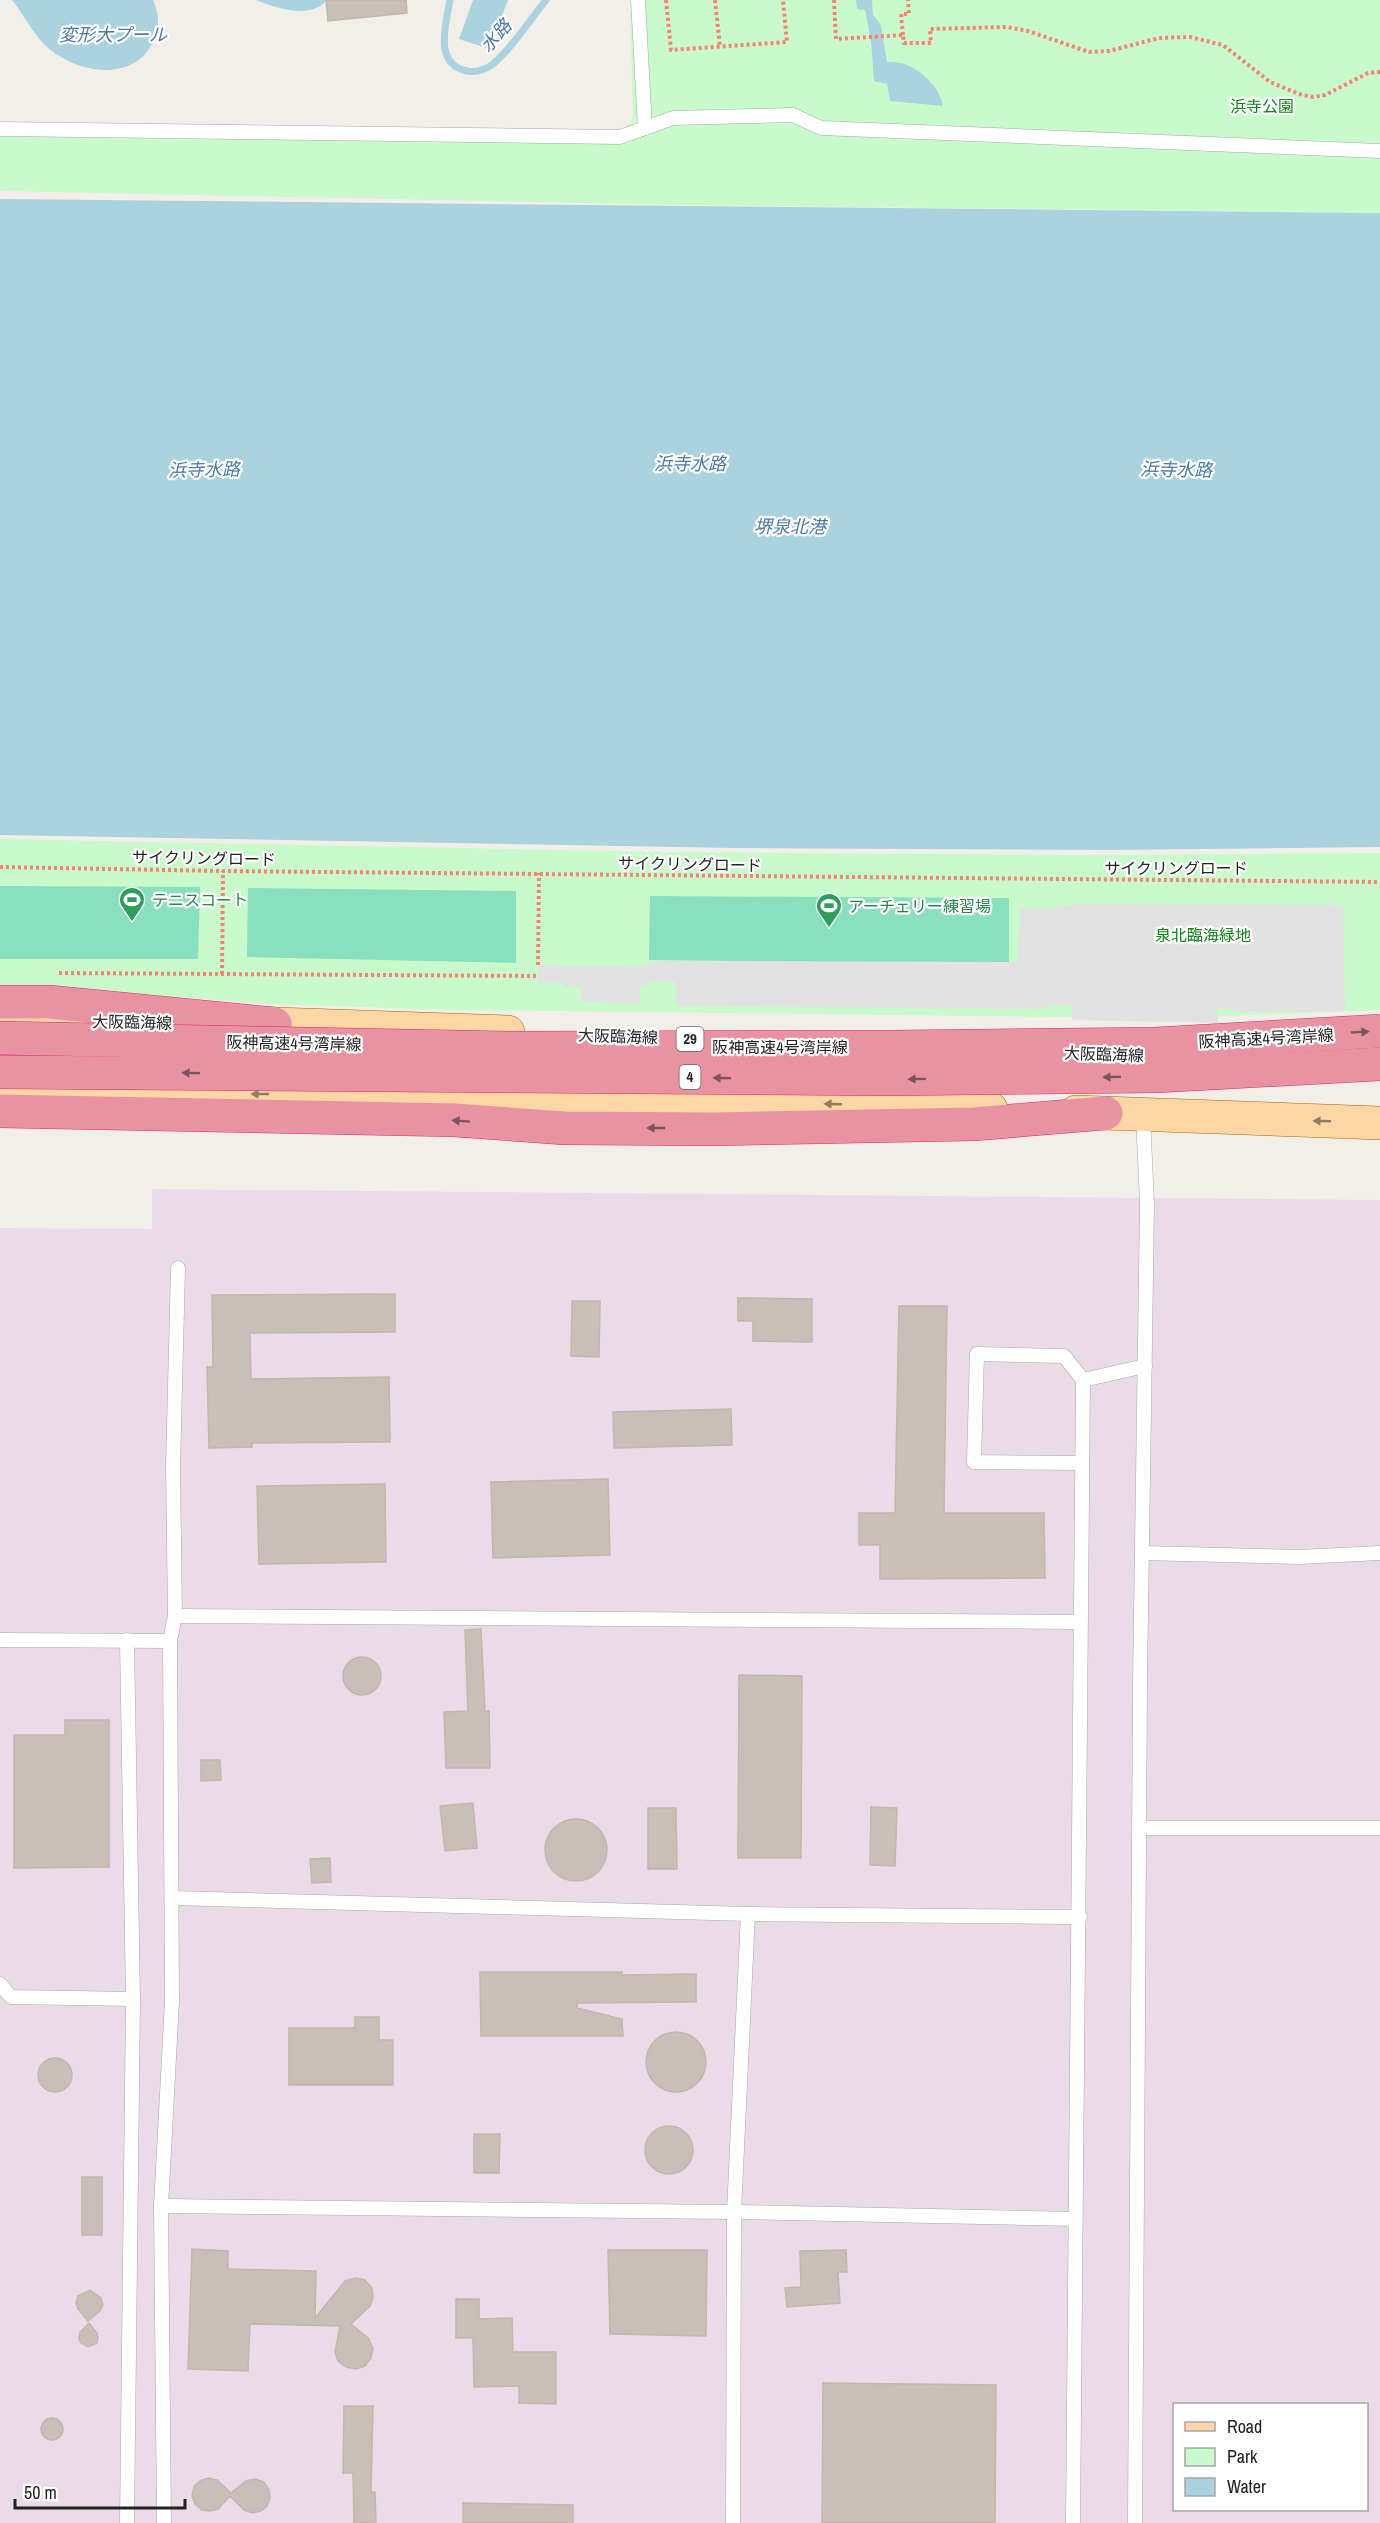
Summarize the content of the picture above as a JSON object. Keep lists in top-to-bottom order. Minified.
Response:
{"streets":{"highway":["阪神高速4号湾岸線","4"],"main road":["大阪臨海線","29"],"path":["サイクリングロード"]},"water":["変形大プール","水路","浜寺水路","堺泉北港"],"parks":["浜寺公園","泉北臨海緑地"],"places":{"sports":["テニスコート","アーチェリー練習場"]},"legend":["Road","Park","Water"],"scale_bar":"50 m"}
